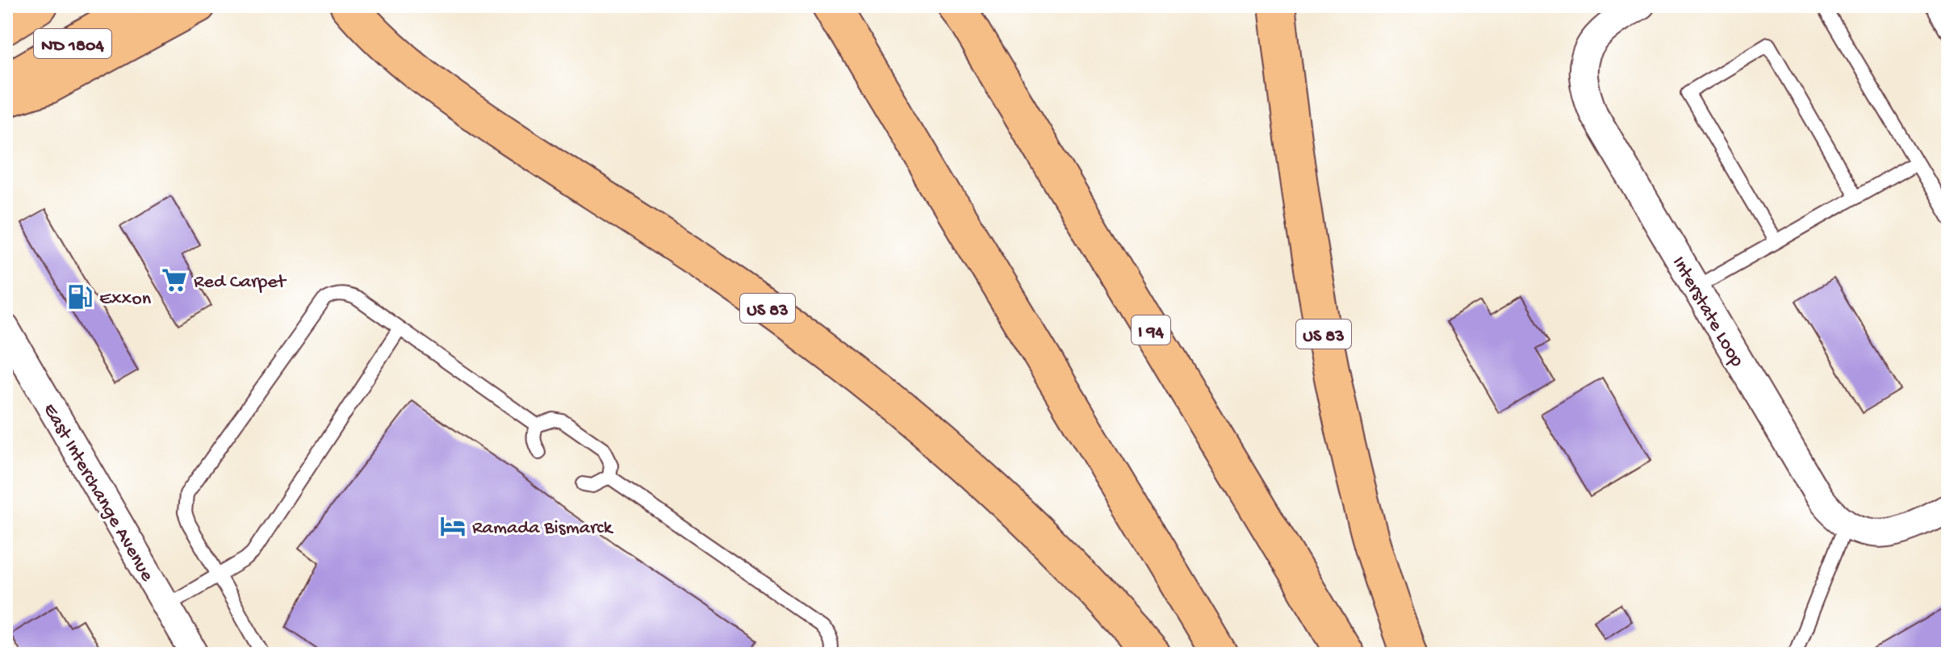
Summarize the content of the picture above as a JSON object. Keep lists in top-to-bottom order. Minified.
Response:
{"streets":{"main road":["ND 1804","US 83","I 94"],"street":["Interstate Loop","East Interchange Avenue"]},"places":{"supermarket":["Red Carpet"],"fuel station":["Exxon"],"hotel":["Ramada Bismarck"]}}
